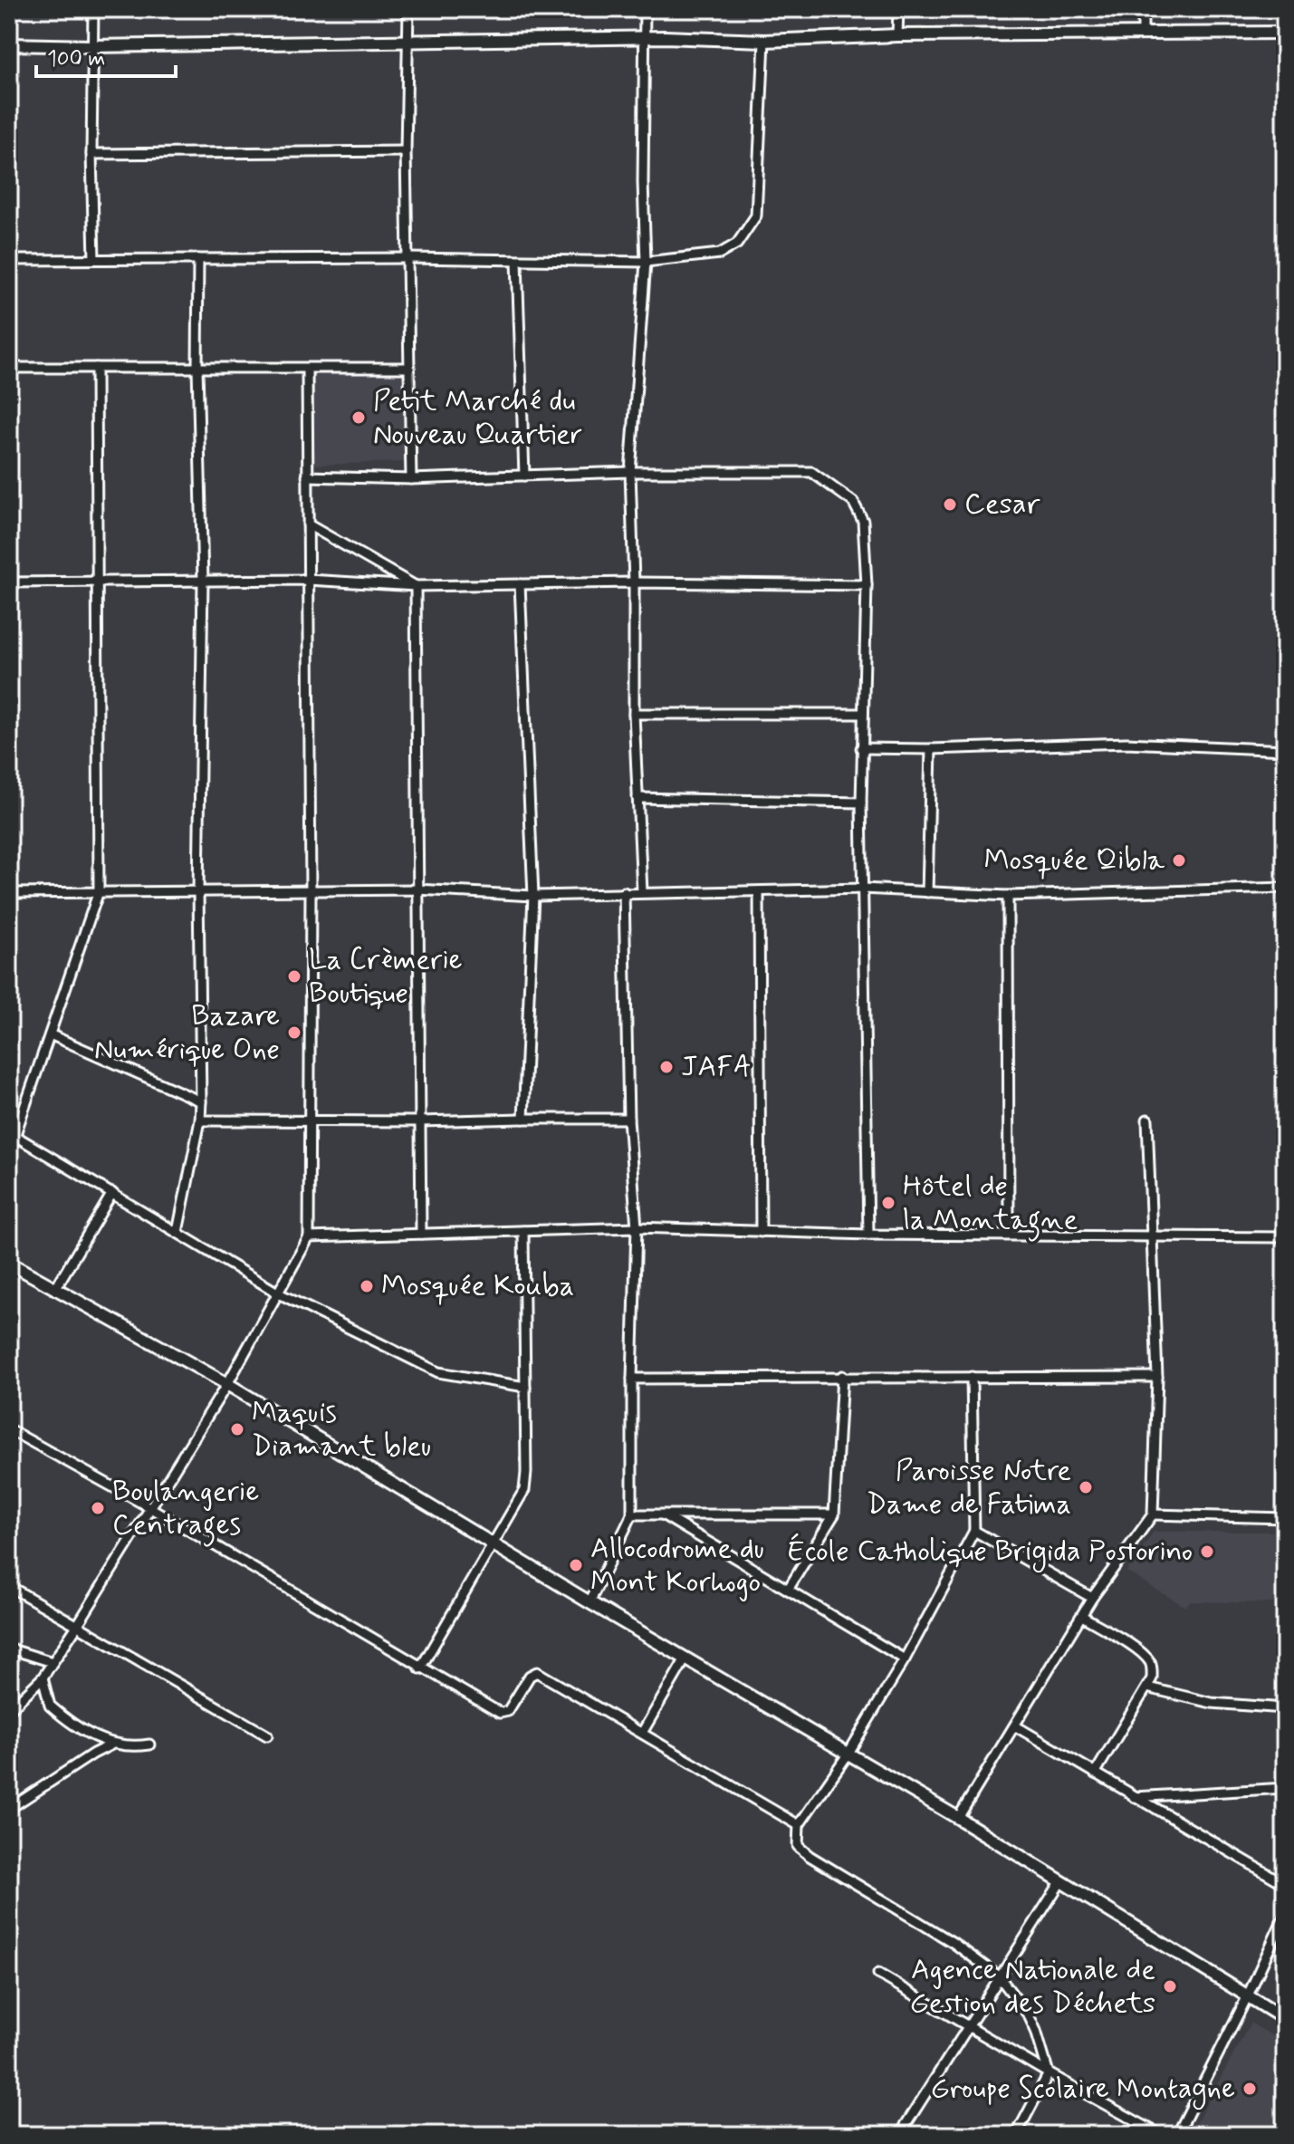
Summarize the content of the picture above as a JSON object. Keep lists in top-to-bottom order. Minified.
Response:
{"places":["Petit Marché du Nouveau Quartier","Cesar","Mosquée Qibla","La Crèmerie Boutique","Bazare Numérique One","JAFA","Hôtel de la Montagne","Mosquée Kouba","Maquis Diamant bleu","Paroisse Notre Dame de Fatima","Boulangerie Centrages","École Catholique Brigida Postorino","Allocodrome du Mont Korhogo","Agence Nationale de Gestion des Déchets","Groupe Scolaire Montagne"],"scale_bar":"100 m"}
